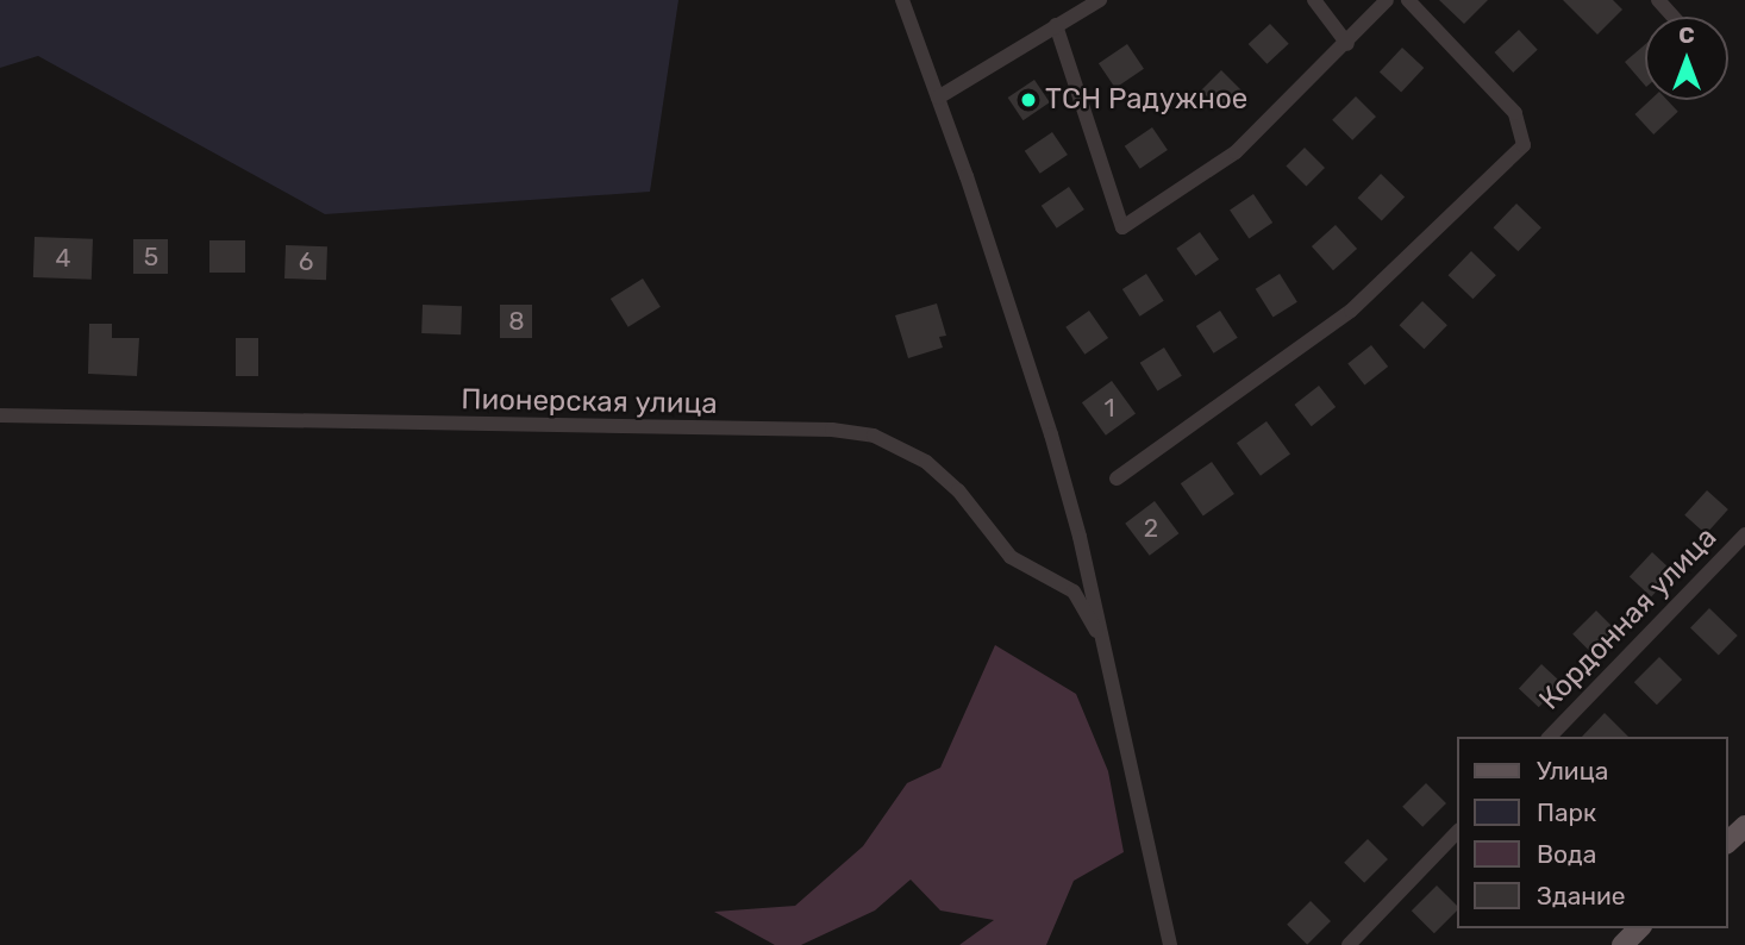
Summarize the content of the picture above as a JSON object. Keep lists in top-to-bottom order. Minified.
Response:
{"streets":{"street":["Пионерская улица","Кордонная улица"]},"places":["ТСН Радужное"],"house_numbers":["5","4","6","8","1","2"],"legend":["Улица","Парк","Вода","Здание"],"north":"top"}
